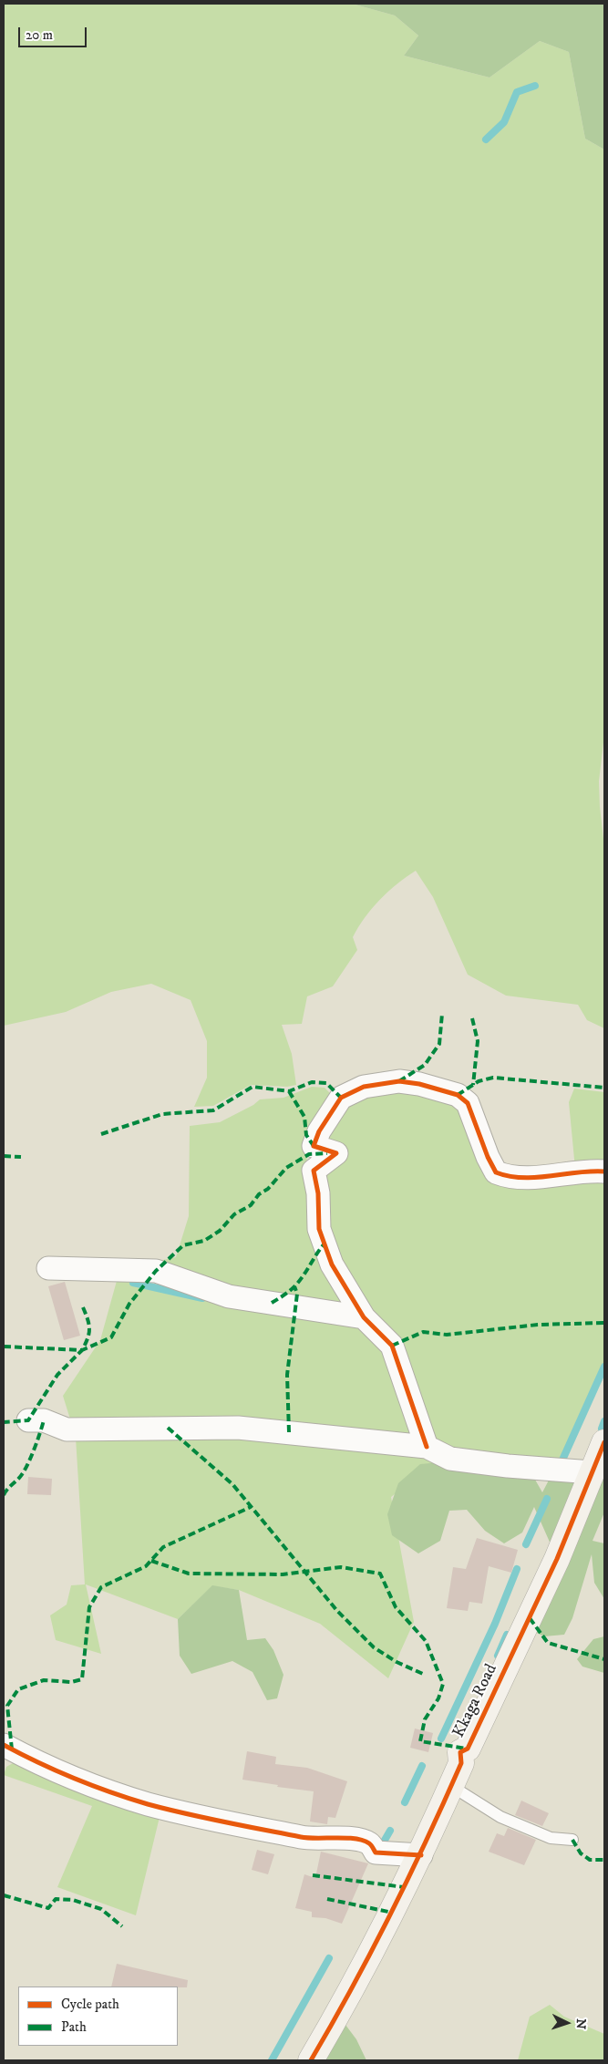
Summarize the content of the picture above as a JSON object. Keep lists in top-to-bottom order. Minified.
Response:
{"streets":{"street":["Kkaga Road"]},"legend":["Cycle path","Path"],"scale_bar":"20 m","north":"right"}
